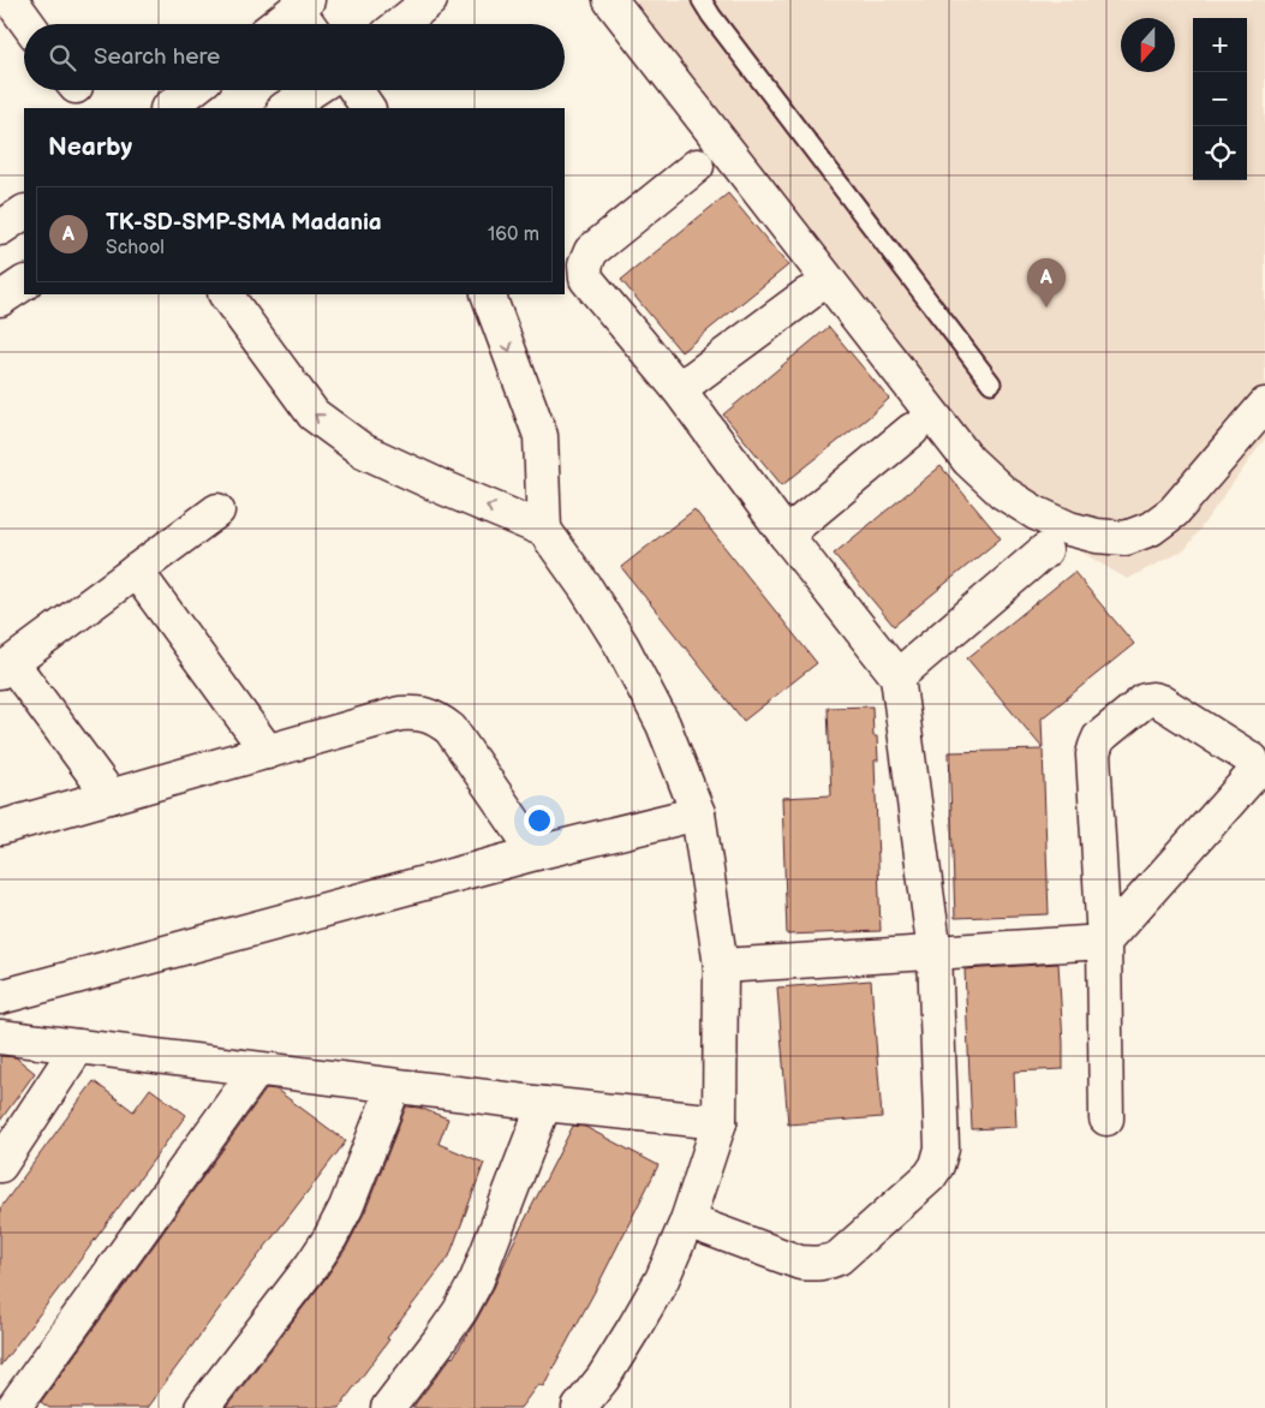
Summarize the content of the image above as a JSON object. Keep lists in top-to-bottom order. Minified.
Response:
{"north":"bottom","page":{"map_buttons":["+","−"],"search":"Search here","heading":"Nearby","list":[{"mark":"A","name":"TK-SD-SMP-SMA Madania","note":"School","value":"160 m"}],"pins":"A"}}
